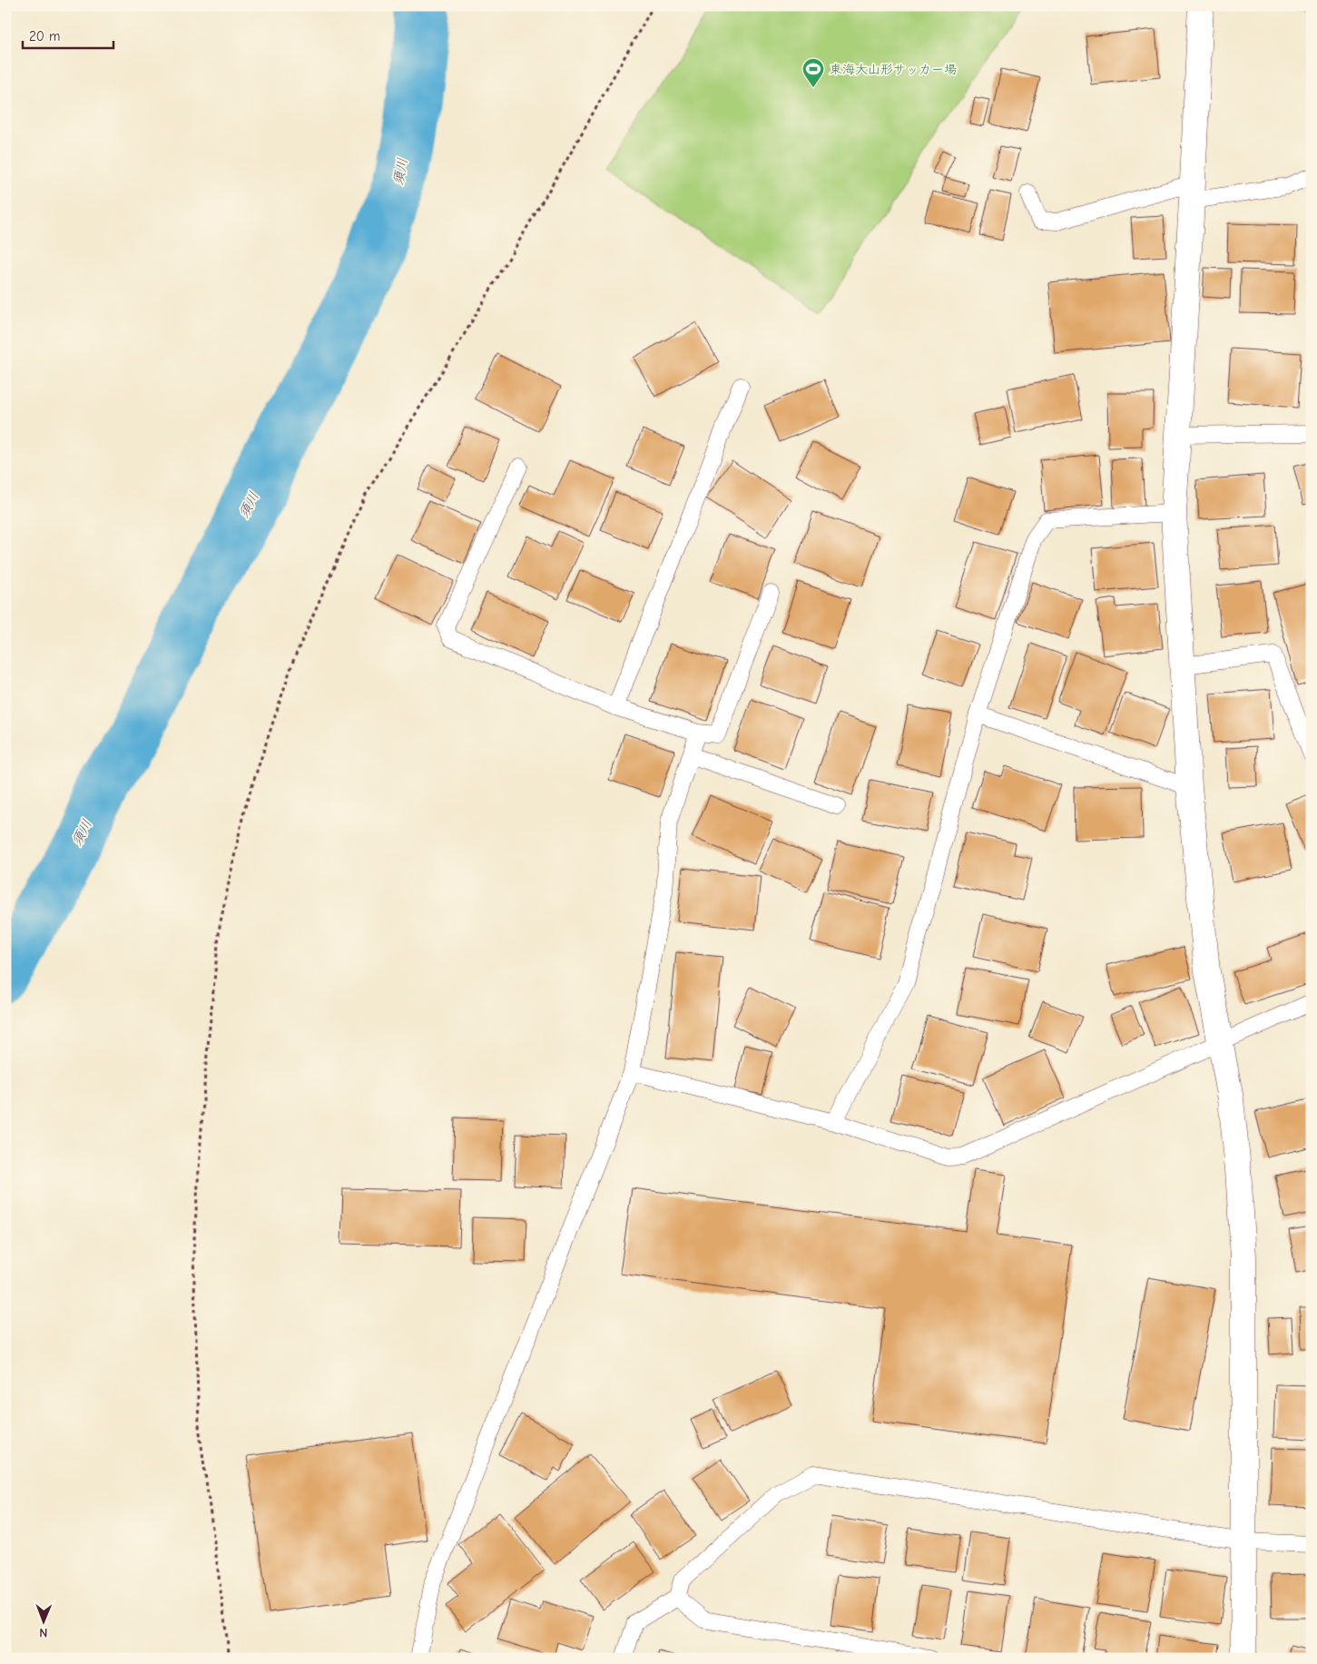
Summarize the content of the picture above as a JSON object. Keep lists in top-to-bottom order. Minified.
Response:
{"water":["須川"],"places":{"sports":["東海大山形サッカー場"]},"scale_bar":"20 m","north":"bottom"}
